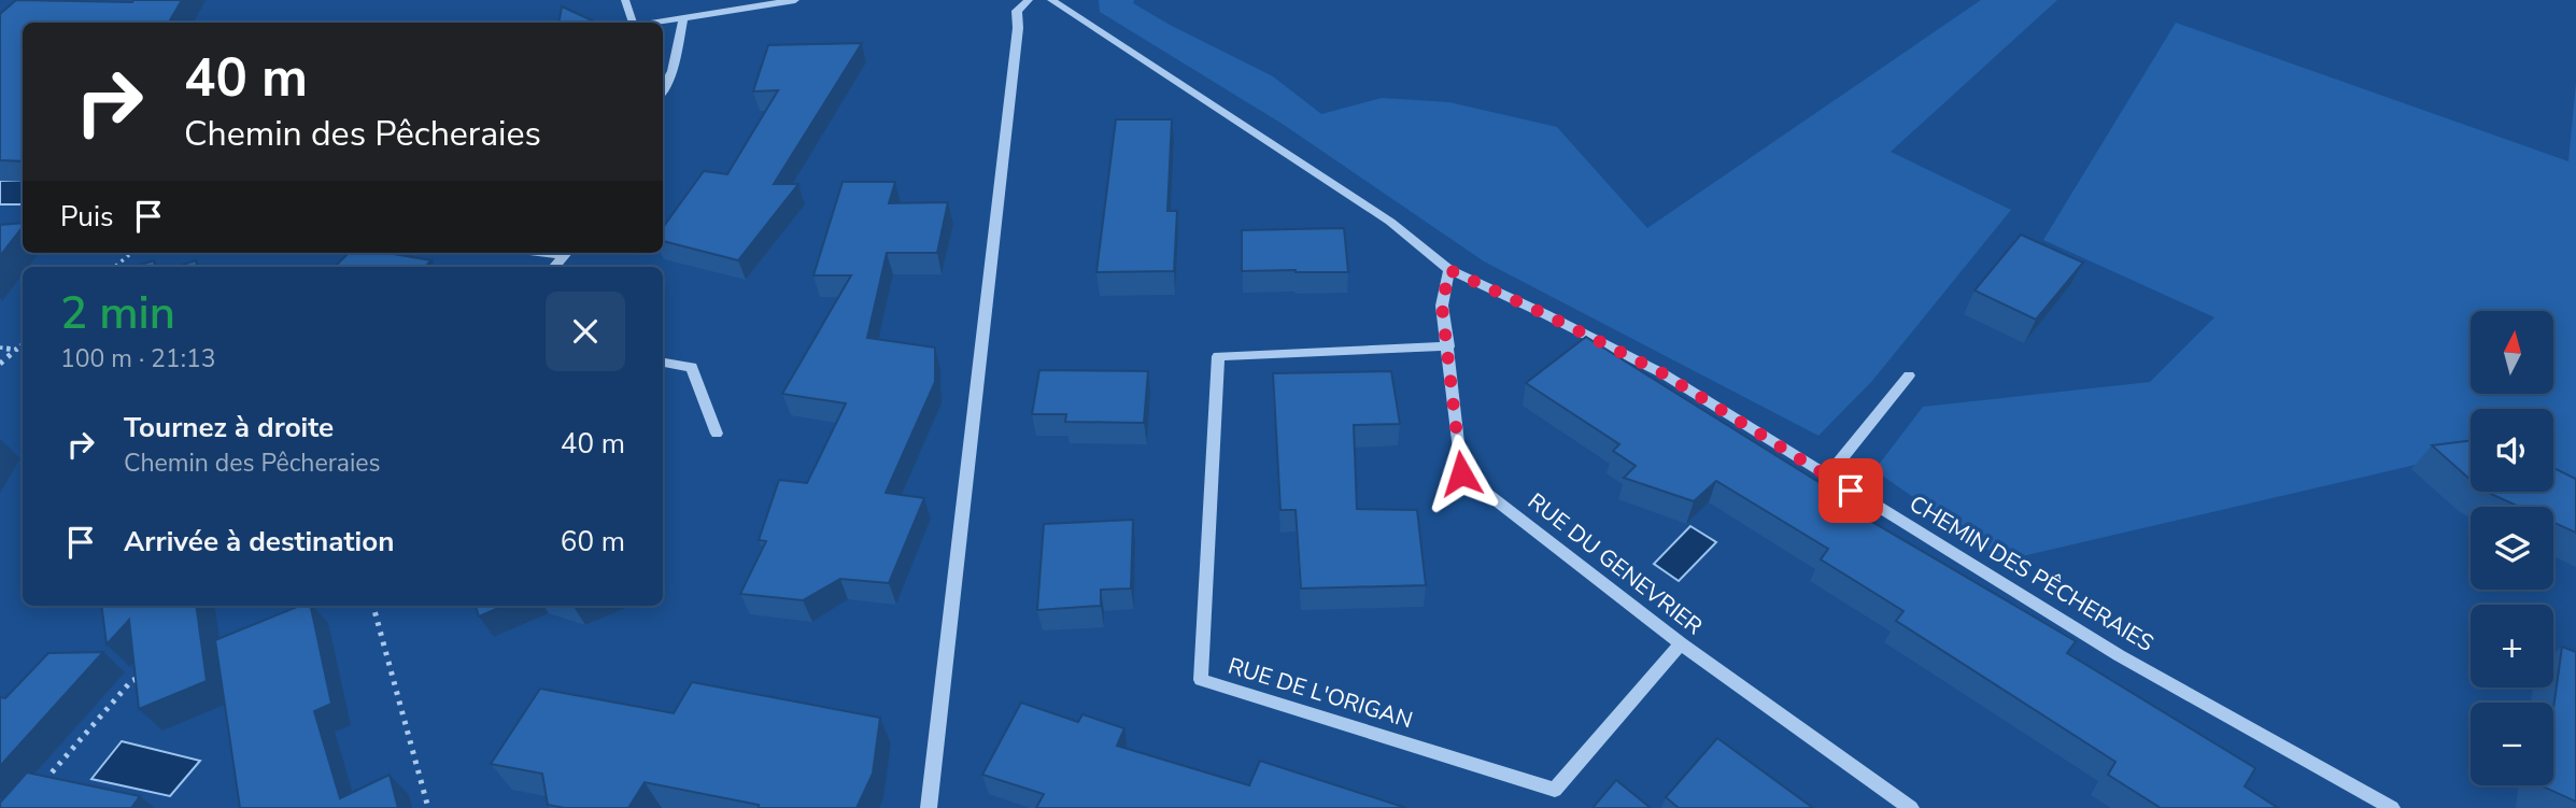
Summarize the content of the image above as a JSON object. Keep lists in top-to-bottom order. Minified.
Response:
{"streets":{"street":["RUE DU GENEVRIER","CHEMIN DES PÊCHERAIES","RUE DE L'ORIGAN"]},"crossings":[["RUE DU GENEVRIER","CHEMIN DES PÊCHERAIES"],["RUE DU GENEVRIER","RUE DE L'ORIGAN"]],"north":"top","page":{"turn":["40 m","Chemin des Pêcheraies"],"then":"Puis","heading":["2 min","100 m · 21:13"],"map_buttons":["+","−"],"list":[{"name":"Tournez à droite","note":"Chemin des Pêcheraies","value":"40 m"},{"name":"Arrivée à destination","value":"60 m"}]}}
